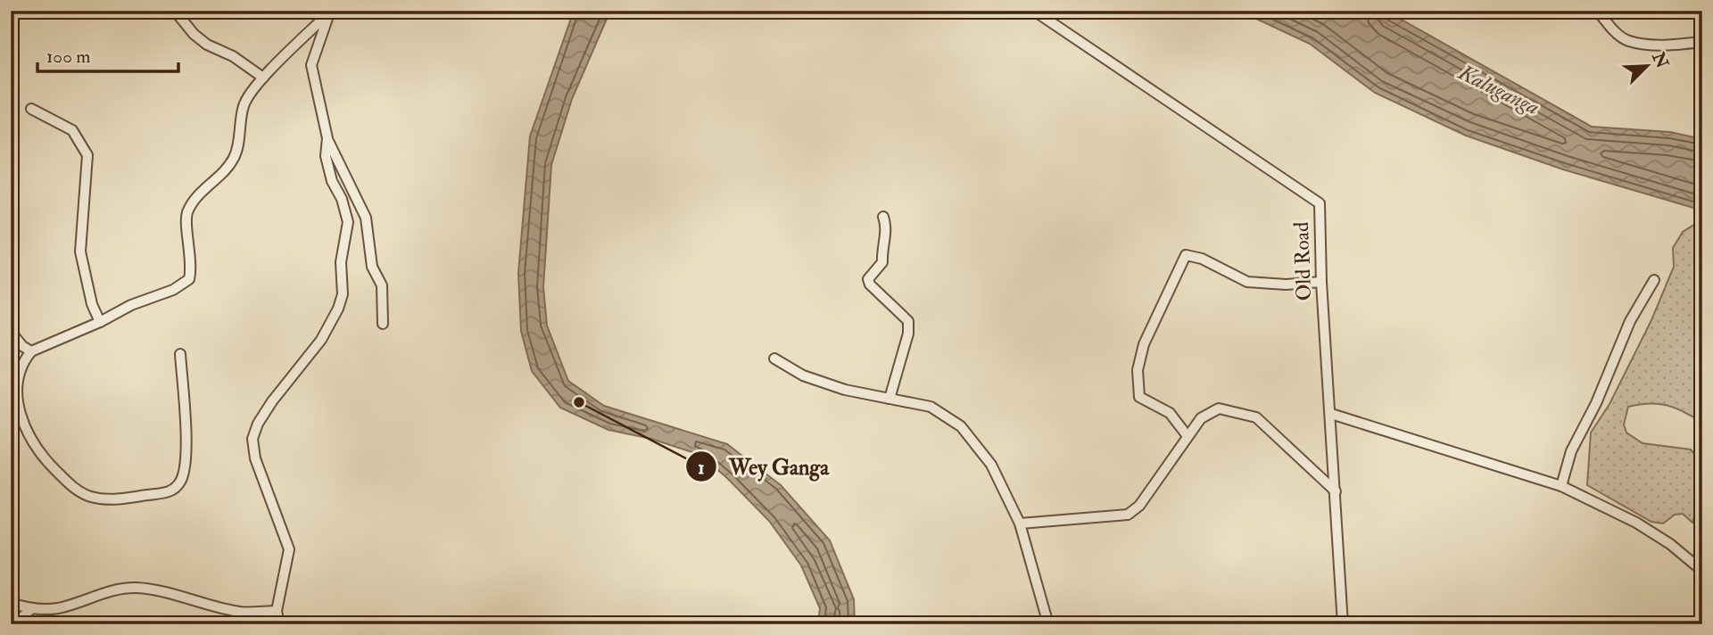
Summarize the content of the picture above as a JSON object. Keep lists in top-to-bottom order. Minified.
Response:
{"streets":{"street":["Old Road"]},"water":["Kaluganga"],"places":["Wey Ganga"],"scale_bar":"100 m","north":"top right"}
